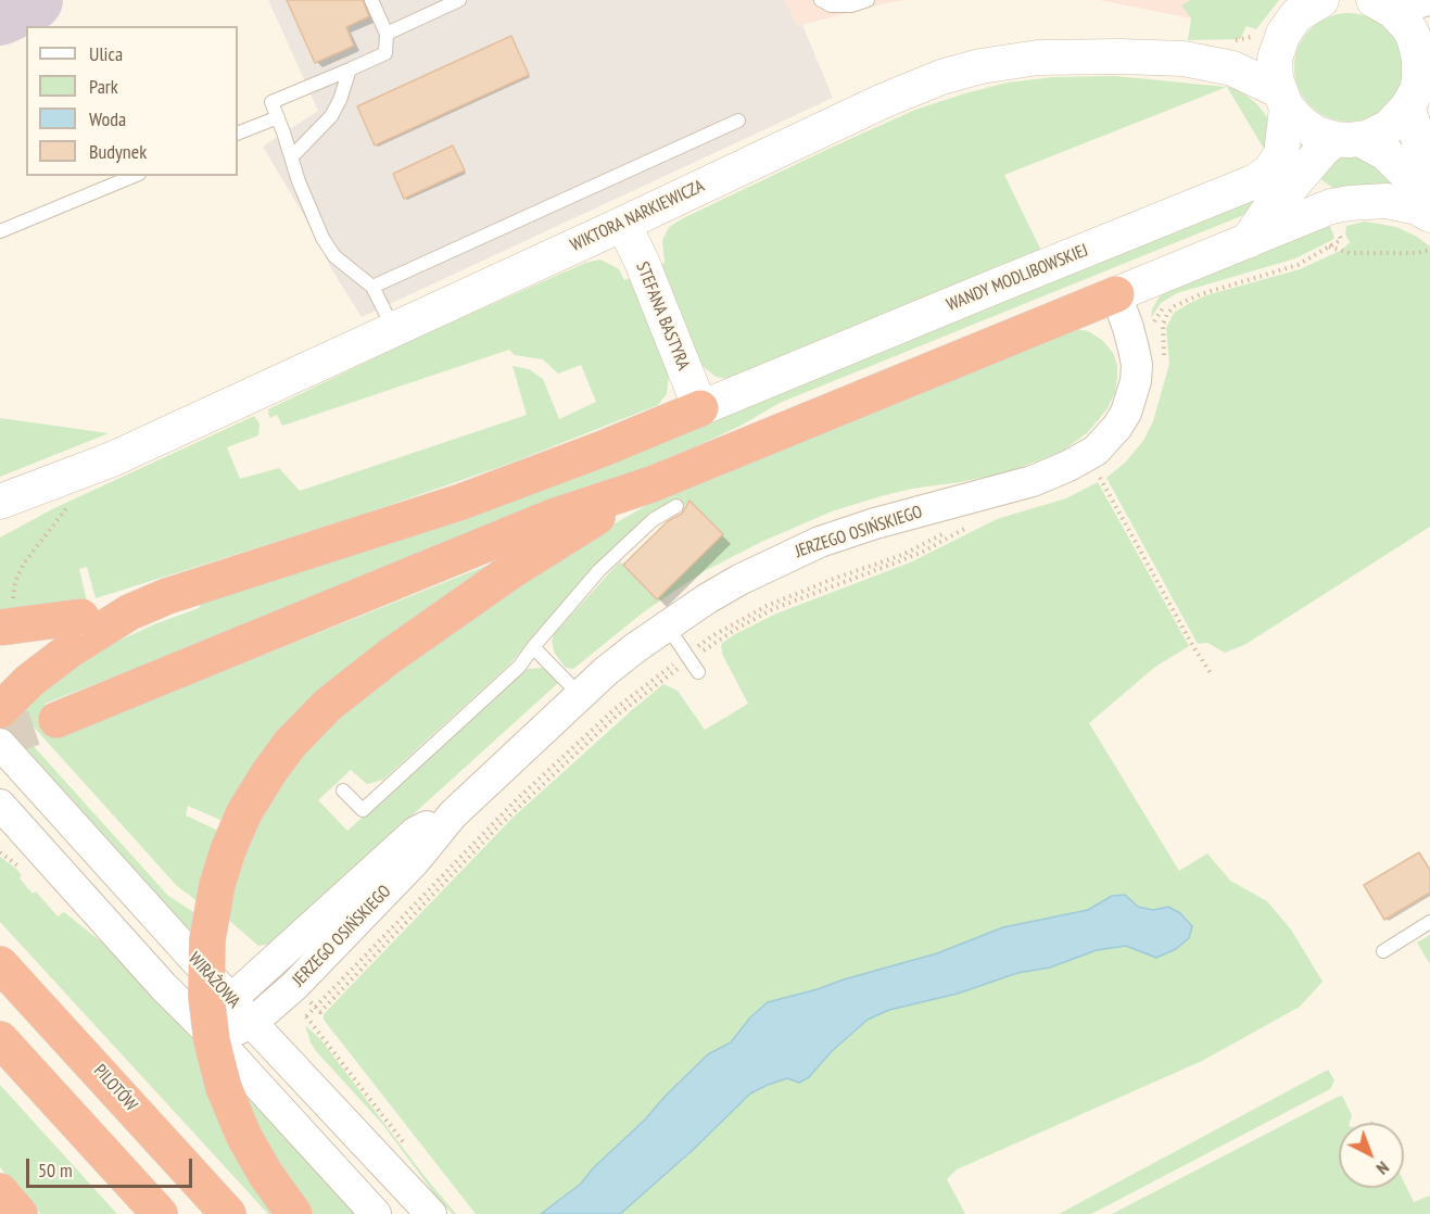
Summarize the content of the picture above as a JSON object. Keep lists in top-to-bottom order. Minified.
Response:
{"streets":{"highway":["PILOTÓW"],"main road":["WIKTORA NARKIEWICZA","WANDY MODLIBOWSKIEJ","STEFANA BASTYRA"],"street":["JERZEGO OSIŃSKIEGO","WIRAŻOWA"]},"crossings":[["WIKTORA NARKIEWICZA","WANDY MODLIBOWSKIEJ"],["WIKTORA NARKIEWICZA","STEFANA BASTYRA"],["WANDY MODLIBOWSKIEJ","STEFANA BASTYRA"],["JERZEGO OSIŃSKIEGO","WIRAŻOWA"]],"legend":["Ulica","Park","Woda","Budynek"],"scale_bar":"50 m","north":"bottom right"}
